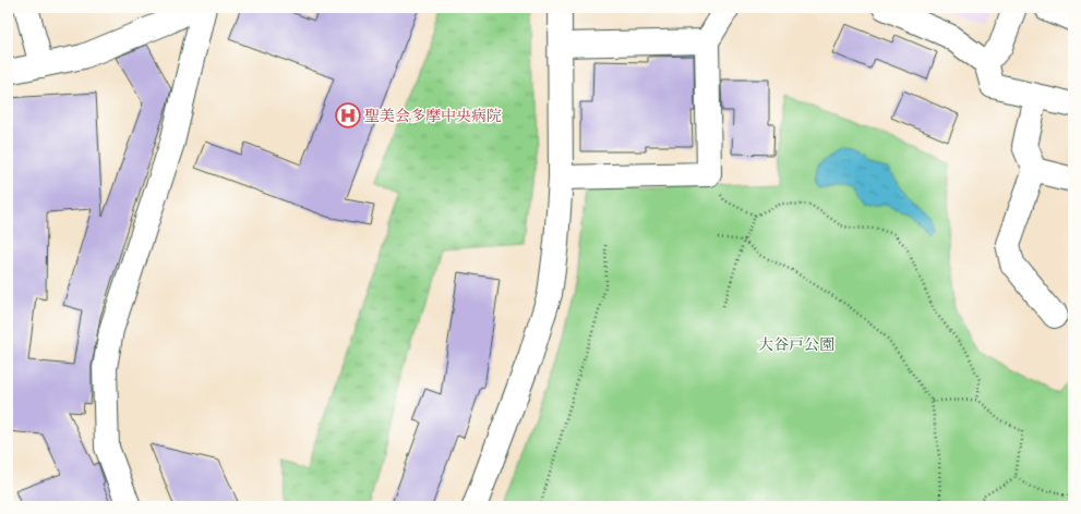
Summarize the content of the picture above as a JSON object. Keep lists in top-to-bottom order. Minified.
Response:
{"parks":["大谷戸公園"],"places":{"hospital":["聖美会多摩中央病院"]}}
